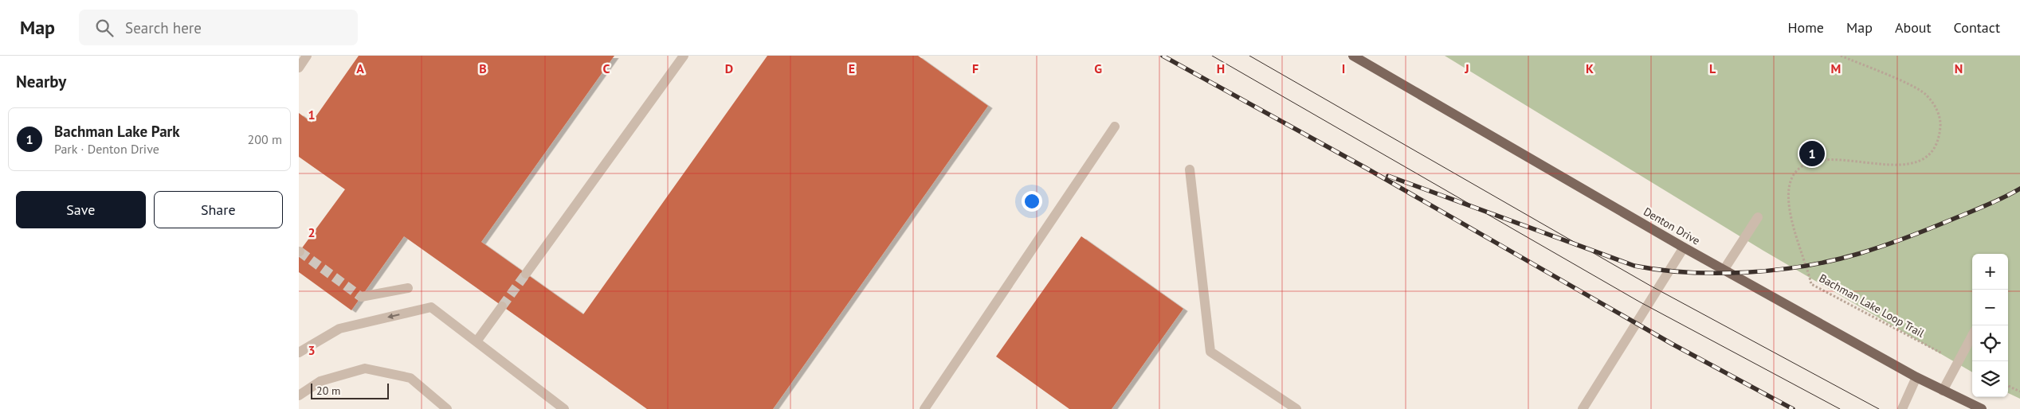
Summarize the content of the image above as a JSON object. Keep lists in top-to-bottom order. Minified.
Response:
{"streets":{"main road":["Denton Drive"],"path":["Bachman Lake Loop Trail"]},"scale_bar":"20 m","page":{"header":"Map","search":"Search here","nav":["Home","Map","About","Contact"],"heading":"Nearby","list":[{"mark":"1","name":"Bachman Lake Park","note":"Park · Denton Drive","value":"200 m"}],"pins":"1","buttons":["Save","Share"],"map_buttons":["+","−"],"scale":"20 m"},"grid":{"columns":["A","B","C","D","E","F","G","H","I","J","K","L","M","N"],"rows":["1","2","3"]}}
